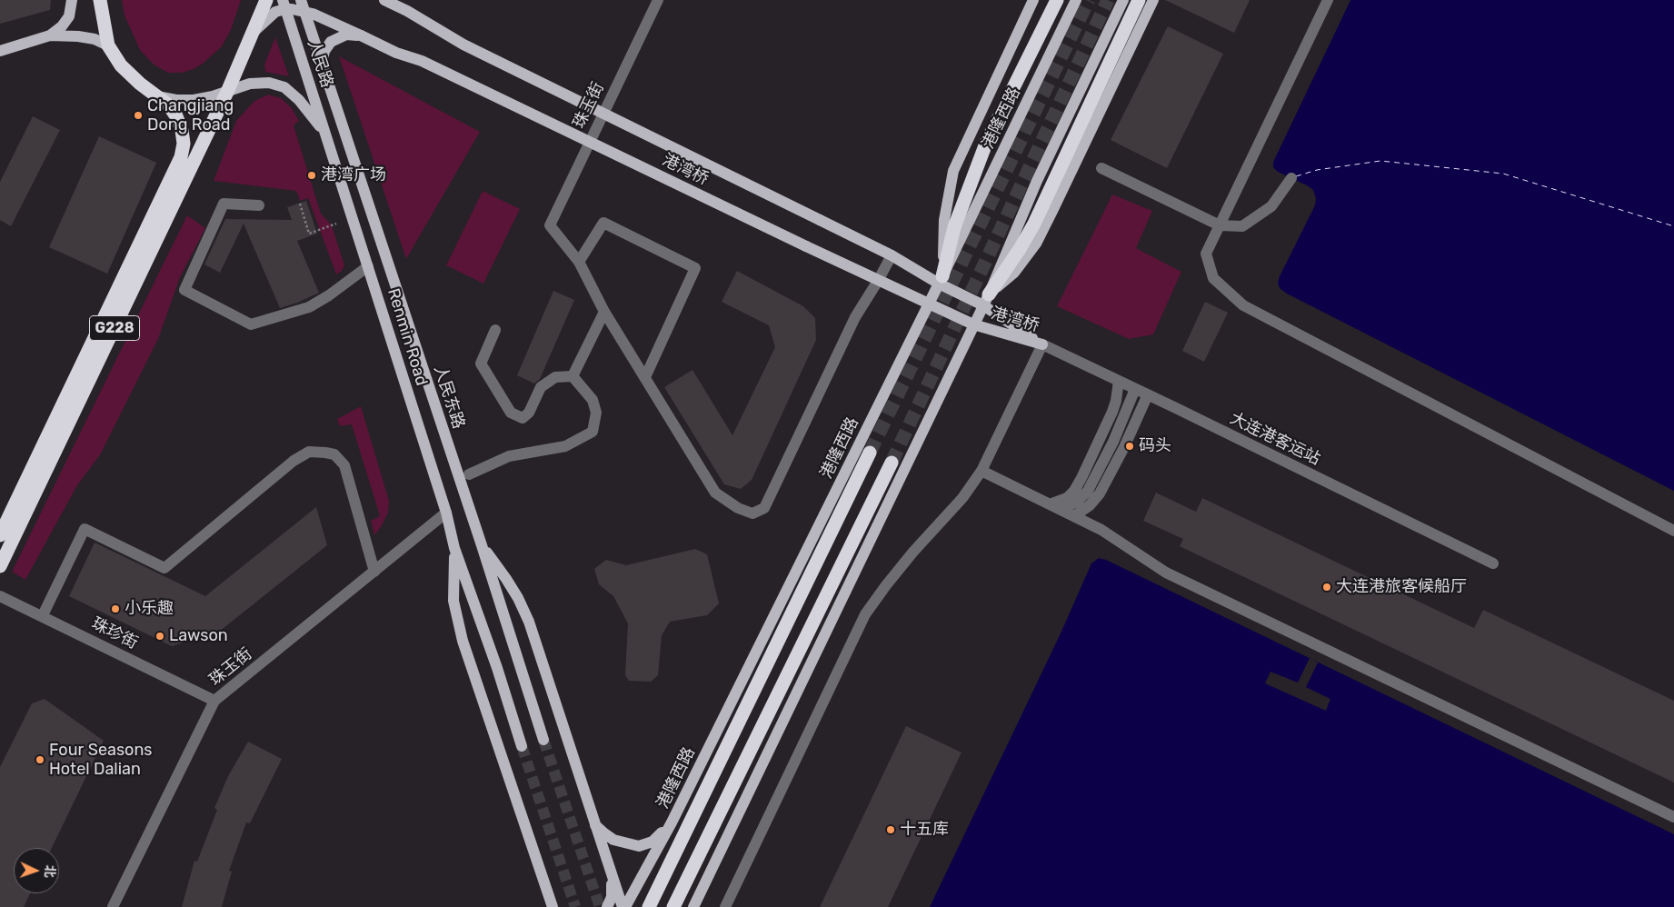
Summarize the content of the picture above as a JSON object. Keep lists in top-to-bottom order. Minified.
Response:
{"streets":{"highway":["G228"],"main road":["人民路","港隆西路","港湾桥","Renmin Road","人民东路"],"street":["珠玉街","大连港客运站","珠珍街"]},"crossings":[["人民路","港湾桥"],["人民路","Renmin Road"],["人民路","人民东路"],["珠玉街","Renmin Road"],["珠玉街","珠珍街"],["港隆西路","港湾桥"],["港湾桥","大连港客运站"]],"places":["Changjiang Dong Road","港湾广场","码头","大连港旅客候船厅","小乐趣","Lawson","Four Seasons Hotel Dalian","十五库"],"north":"right"}
